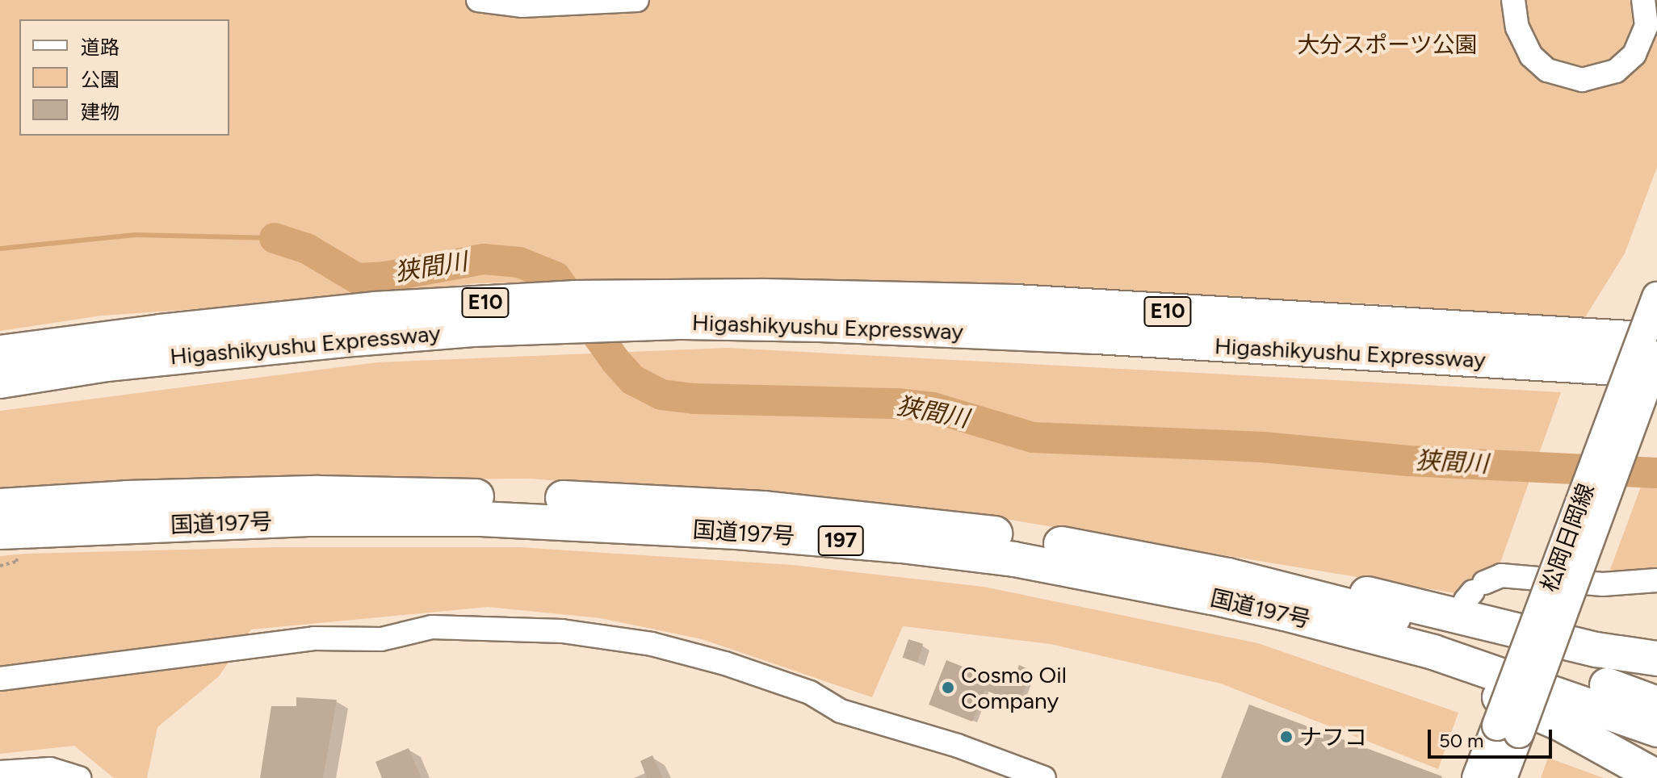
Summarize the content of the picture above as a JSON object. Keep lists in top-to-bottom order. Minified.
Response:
{"streets":{"highway":["E10","Higashikyushu Expressway","国道197号","197"],"main road":["松岡日岡線"]},"water":["狭間川"],"parks":["大分スポーツ公園"],"places":["Cosmo Oil Company","ナフコ"],"legend":["道路","公園","建物"],"scale_bar":"50 m"}
